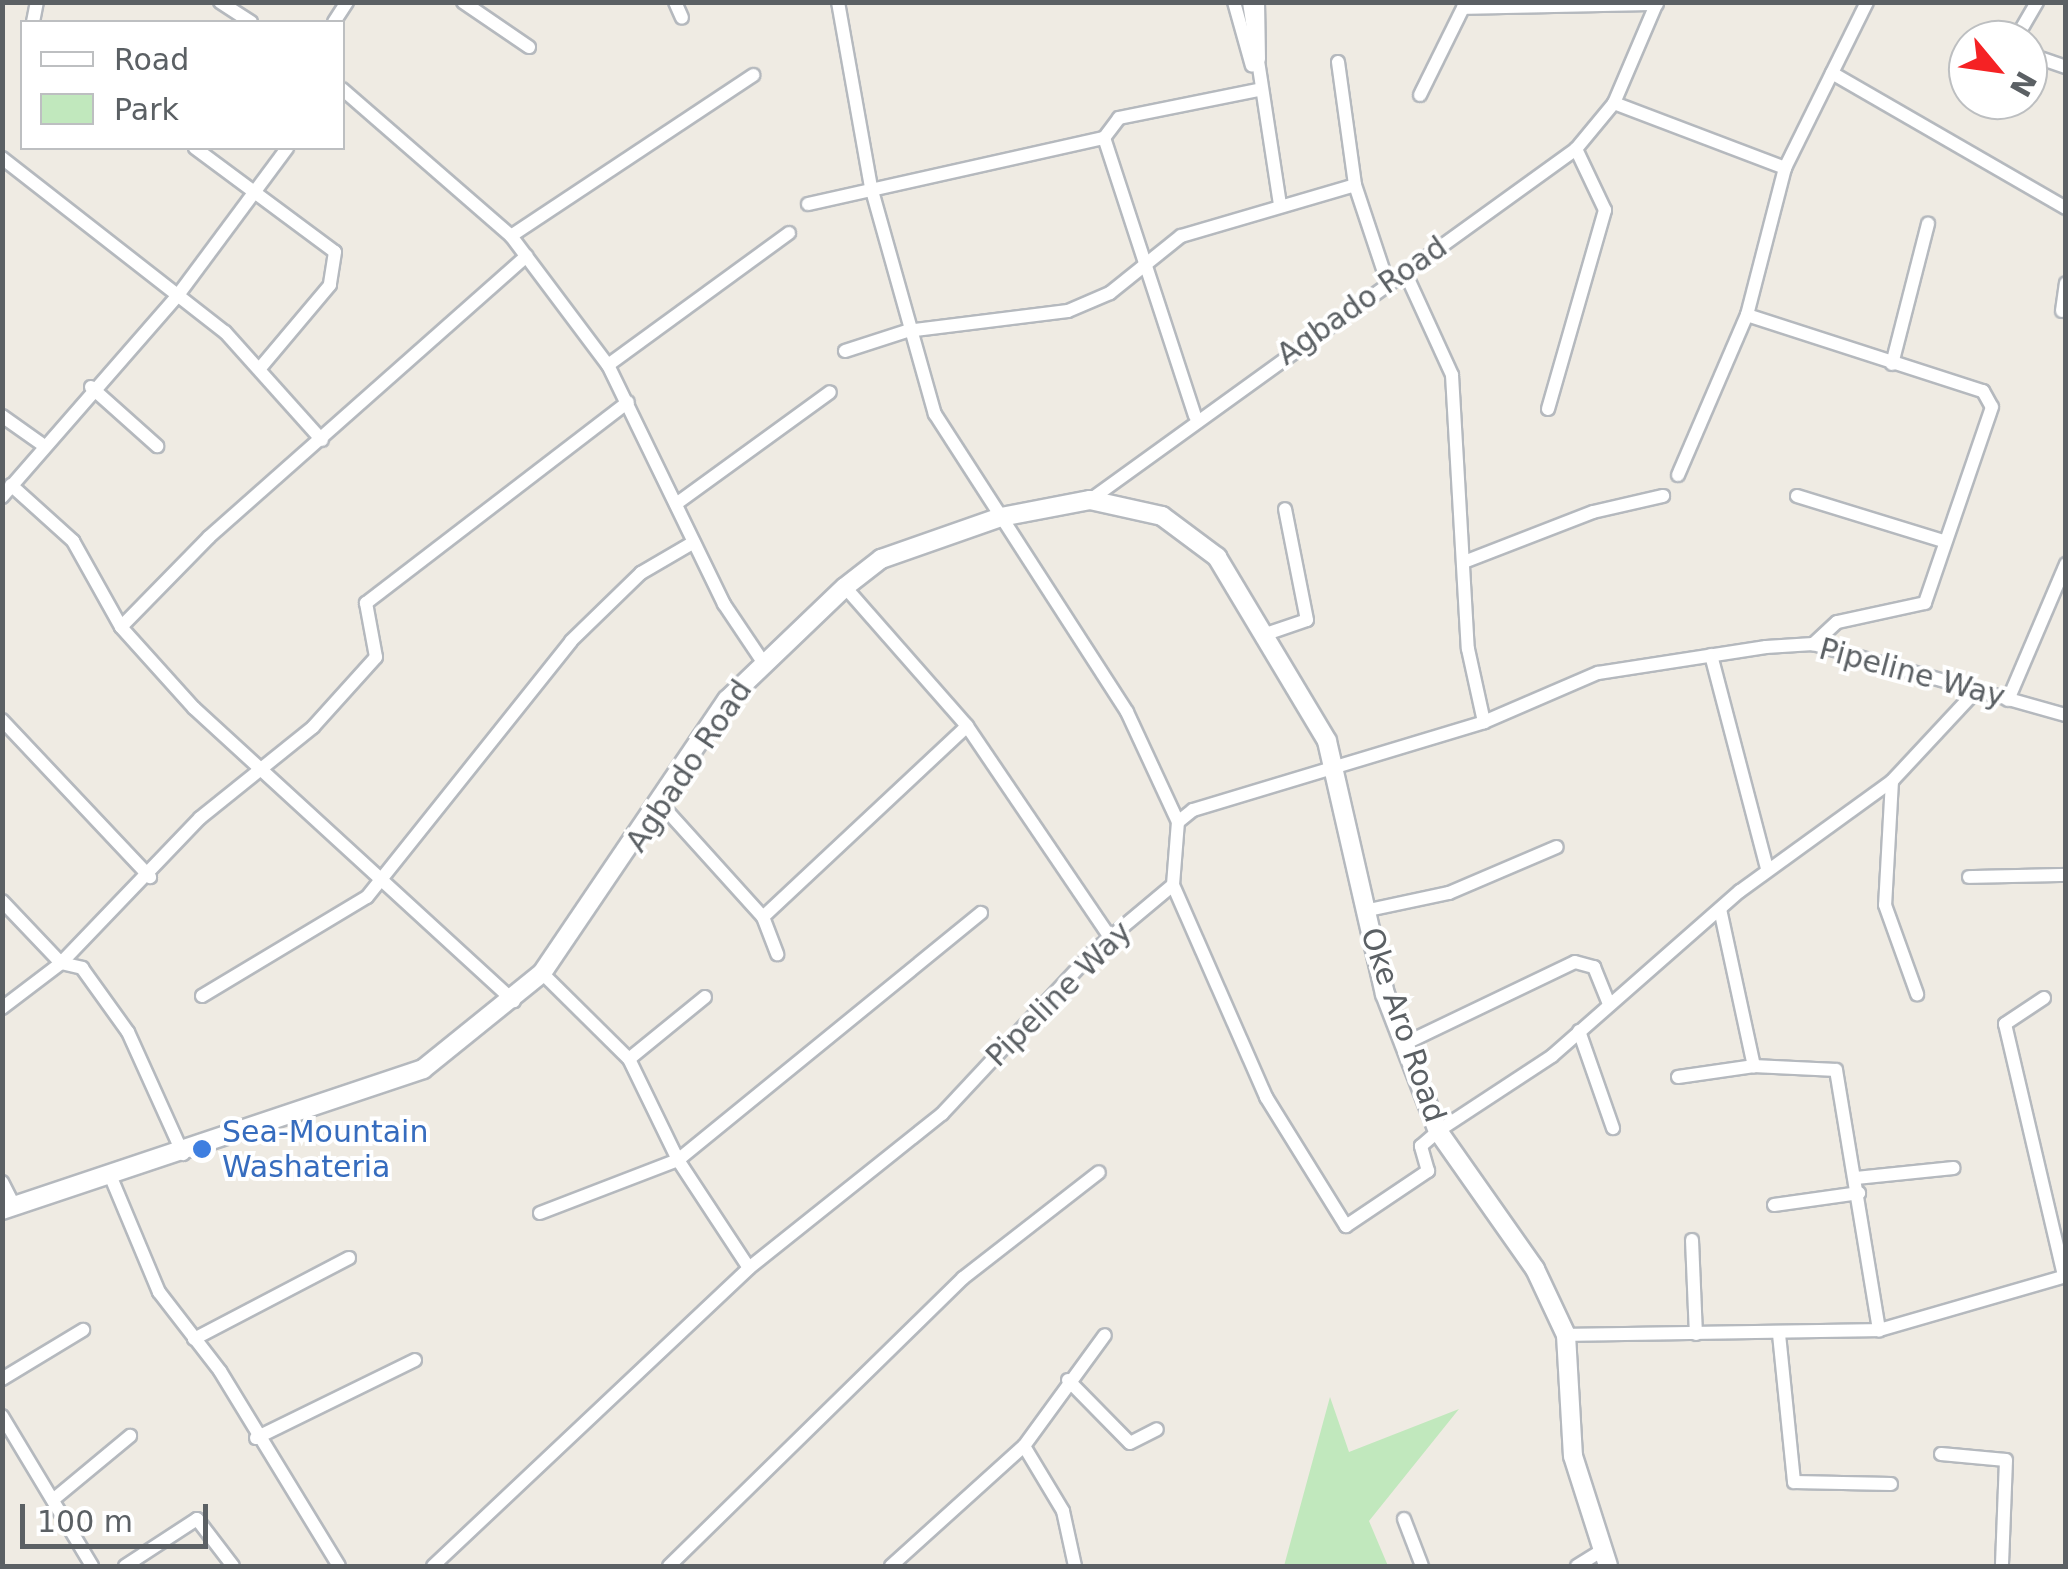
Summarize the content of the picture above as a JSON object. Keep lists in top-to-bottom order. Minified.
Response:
{"streets":{"main road":["Agbado Road","Oke Aro Road"],"street":["Pipeline Way"]},"crossings":[["Agbado Road","Oke Aro Road"],["Pipeline Way","Oke Aro Road"]],"places":["Sea-Mountain Washateria"],"legend":["Road","Park"],"scale_bar":"100 m","north":"bottom right"}
